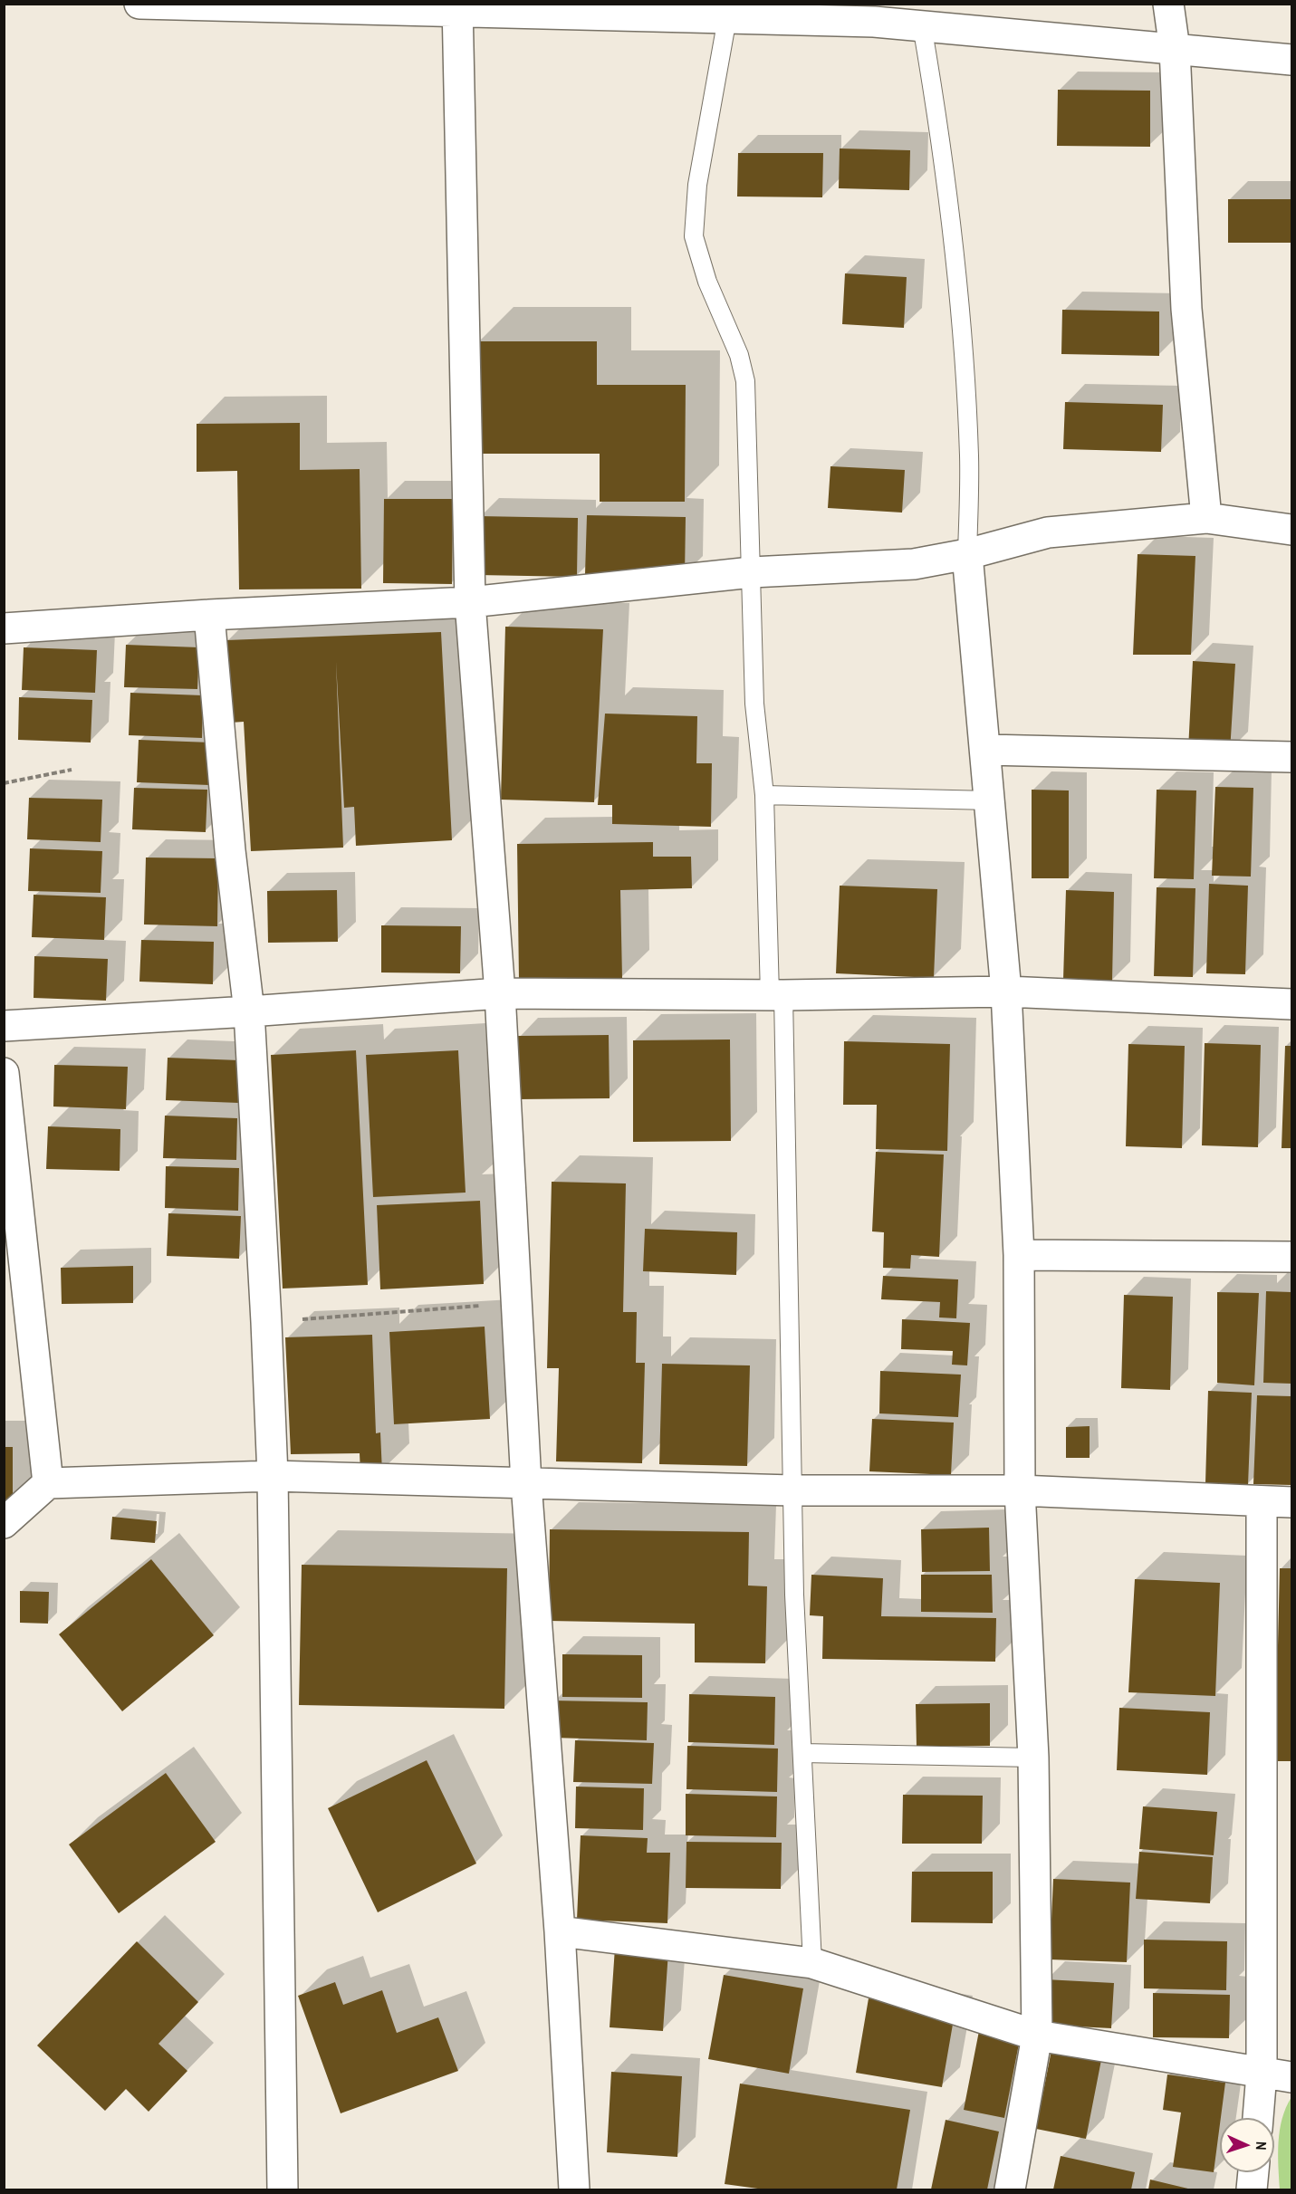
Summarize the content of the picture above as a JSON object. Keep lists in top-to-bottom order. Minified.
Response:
{"north":"right"}
